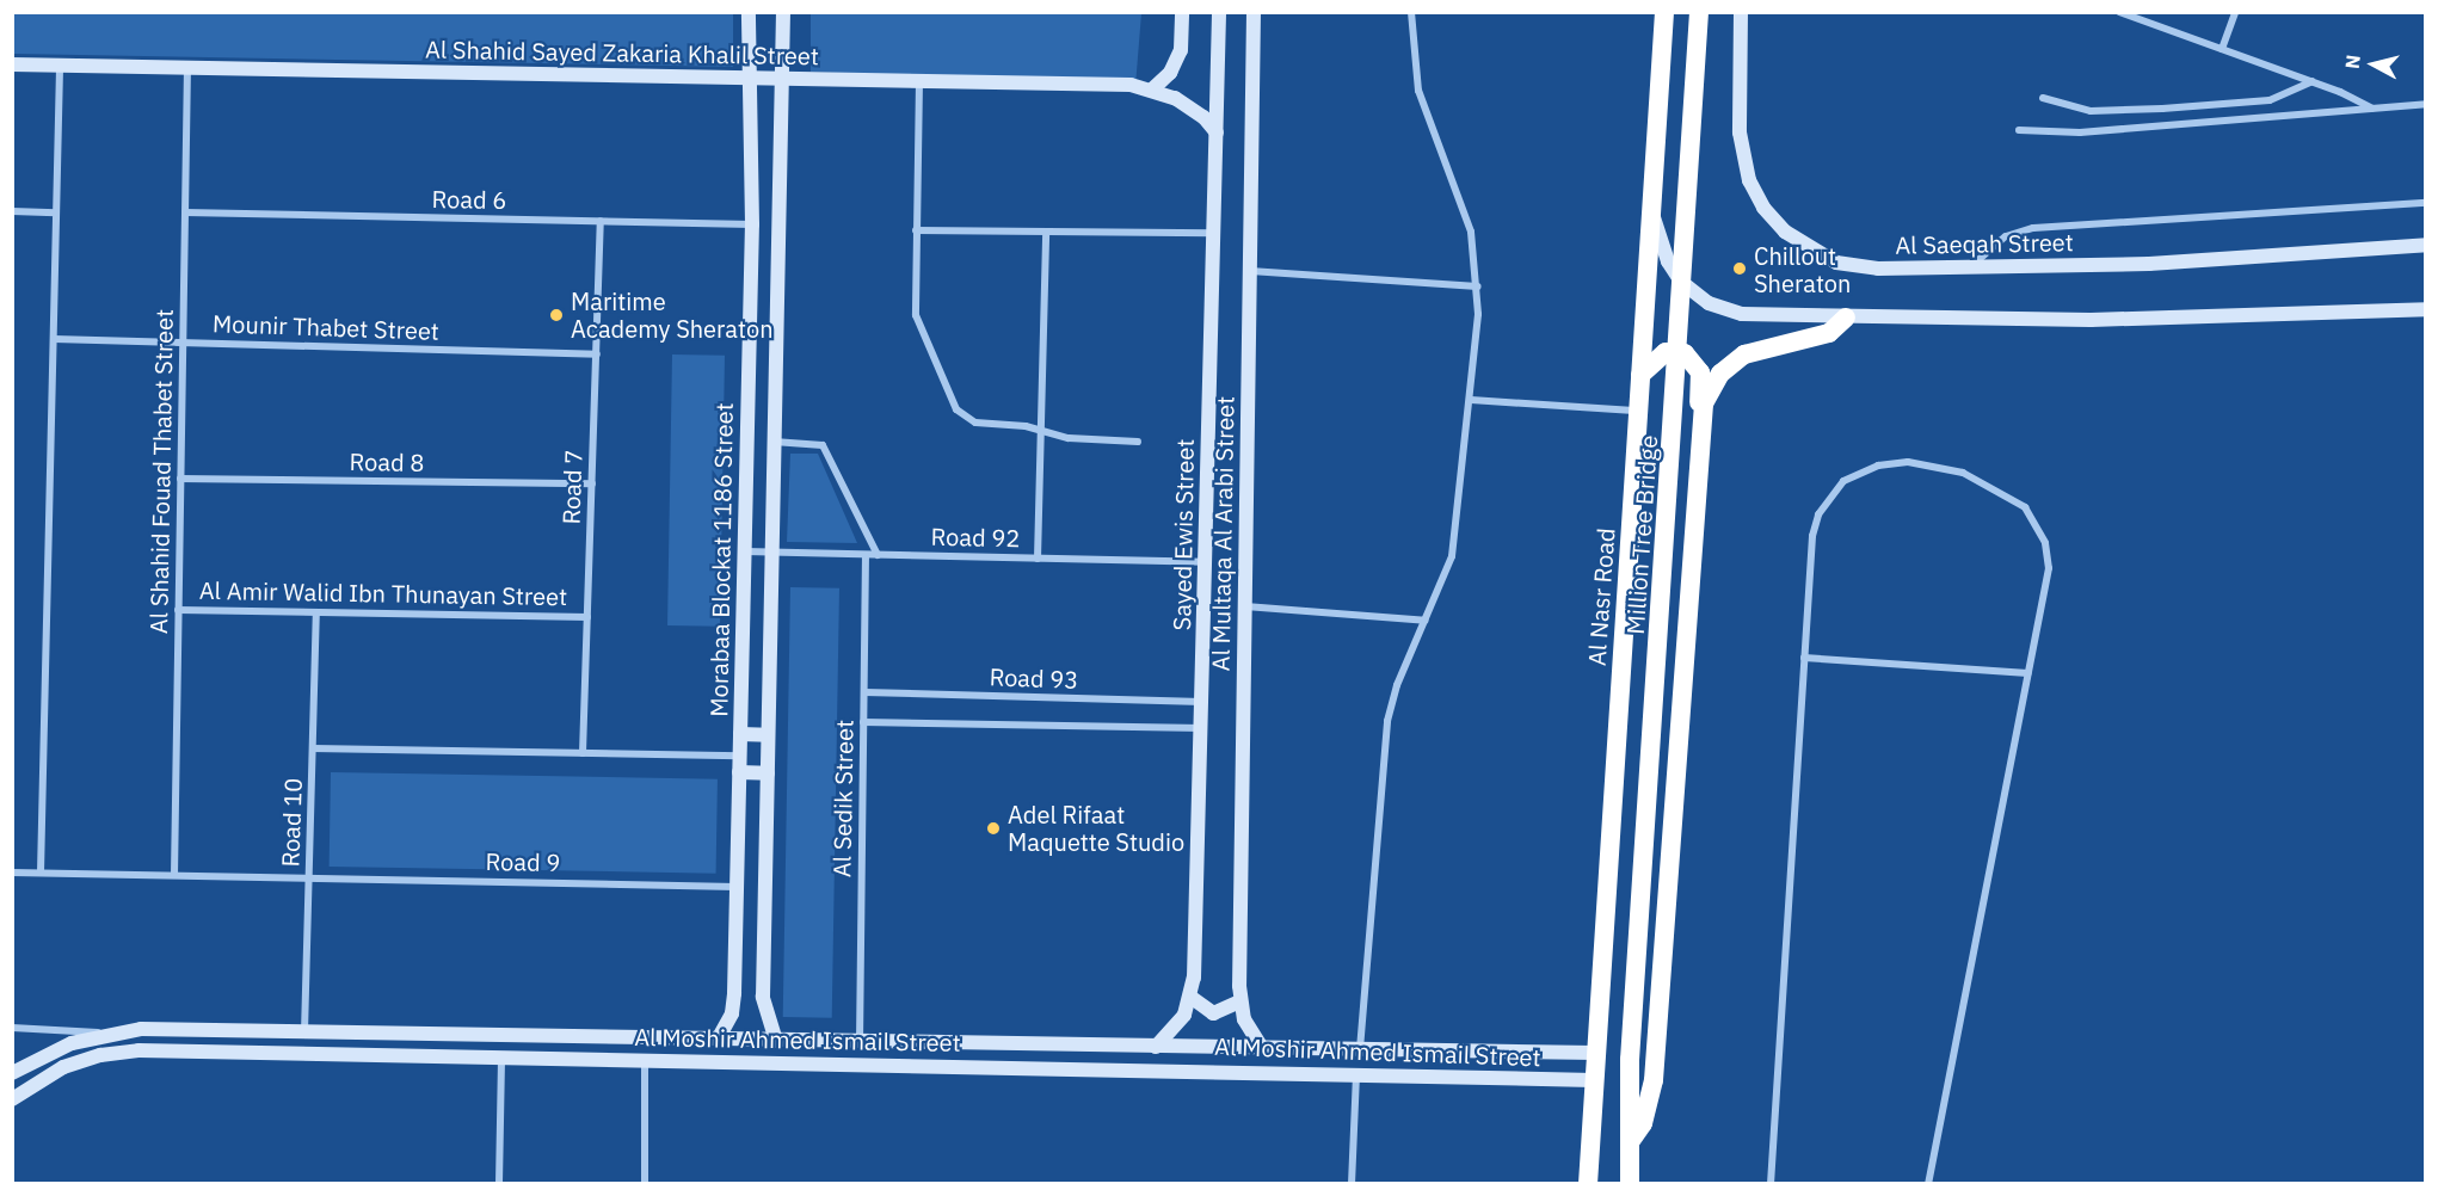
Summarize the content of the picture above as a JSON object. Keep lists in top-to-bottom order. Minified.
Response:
{"streets":{"highway":["Million Tree Bridge","Al Nasr Road"],"main road":["Al Shahid Sayed Zakaria Khalil Street","Al Saeqah Street","Al Multaqa Al Arabi Street","Sayed Ewis Street","Morabaa Blockat 1186 Street","Al Moshir Ahmed Ismail Street"],"street":["Road 6","Mounir Thabet Street","Road 8","Al Shahid Fouad Thabet Street","Road 7","Road 92","Al Amir Walid Ibn Thunayan Street","Road 93","Al Sedik Street","Road 10","Road 9"]},"crossings":[["Al Shahid Sayed Zakaria Khalil Street","Al Shahid Fouad Thabet Street"],["Al Shahid Sayed Zakaria Khalil Street","Sayed Ewis Street"],["Al Shahid Sayed Zakaria Khalil Street","Morabaa Blockat 1186 Street"],["Road 6","Al Shahid Fouad Thabet Street"],["Road 6","Road 7"],["Road 6","Morabaa Blockat 1186 Street"],["Mounir Thabet Street","Al Shahid Fouad Thabet Street"],["Mounir Thabet Street","Road 7"],["Road 8","Al Shahid Fouad Thabet Street"],["Road 8","Road 7"],["Al Shahid Fouad Thabet Street","Al Amir Walid Ibn Thunayan Street"],["Al Shahid Fouad Thabet Street","Road 9"],["Road 7","Al Amir Walid Ibn Thunayan Street"],["Al Multaqa Al Arabi Street","Al Moshir Ahmed Ismail Street"],["Sayed Ewis Street","Road 92"],["Sayed Ewis Street","Road 93"],["Sayed Ewis Street","Al Moshir Ahmed Ismail Street"],["Road 92","Morabaa Blockat 1186 Street"],["Road 92","Al Sedik Street"],["Morabaa Blockat 1186 Street","Road 9"],["Morabaa Blockat 1186 Street","Al Moshir Ahmed Ismail Street"],["Al Amir Walid Ibn Thunayan Street","Road 10"],["Al Nasr Road","Al Moshir Ahmed Ismail Street"],["Road 93","Al Sedik Street"],["Al Sedik Street","Al Moshir Ahmed Ismail Street"],["Road 10","Road 9"],["Road 10","Al Moshir Ahmed Ismail Street"]],"places":["Chillout Sheraton","Maritime Academy Sheraton","Adel Rifaat Maquette Studio"],"north":"left"}
